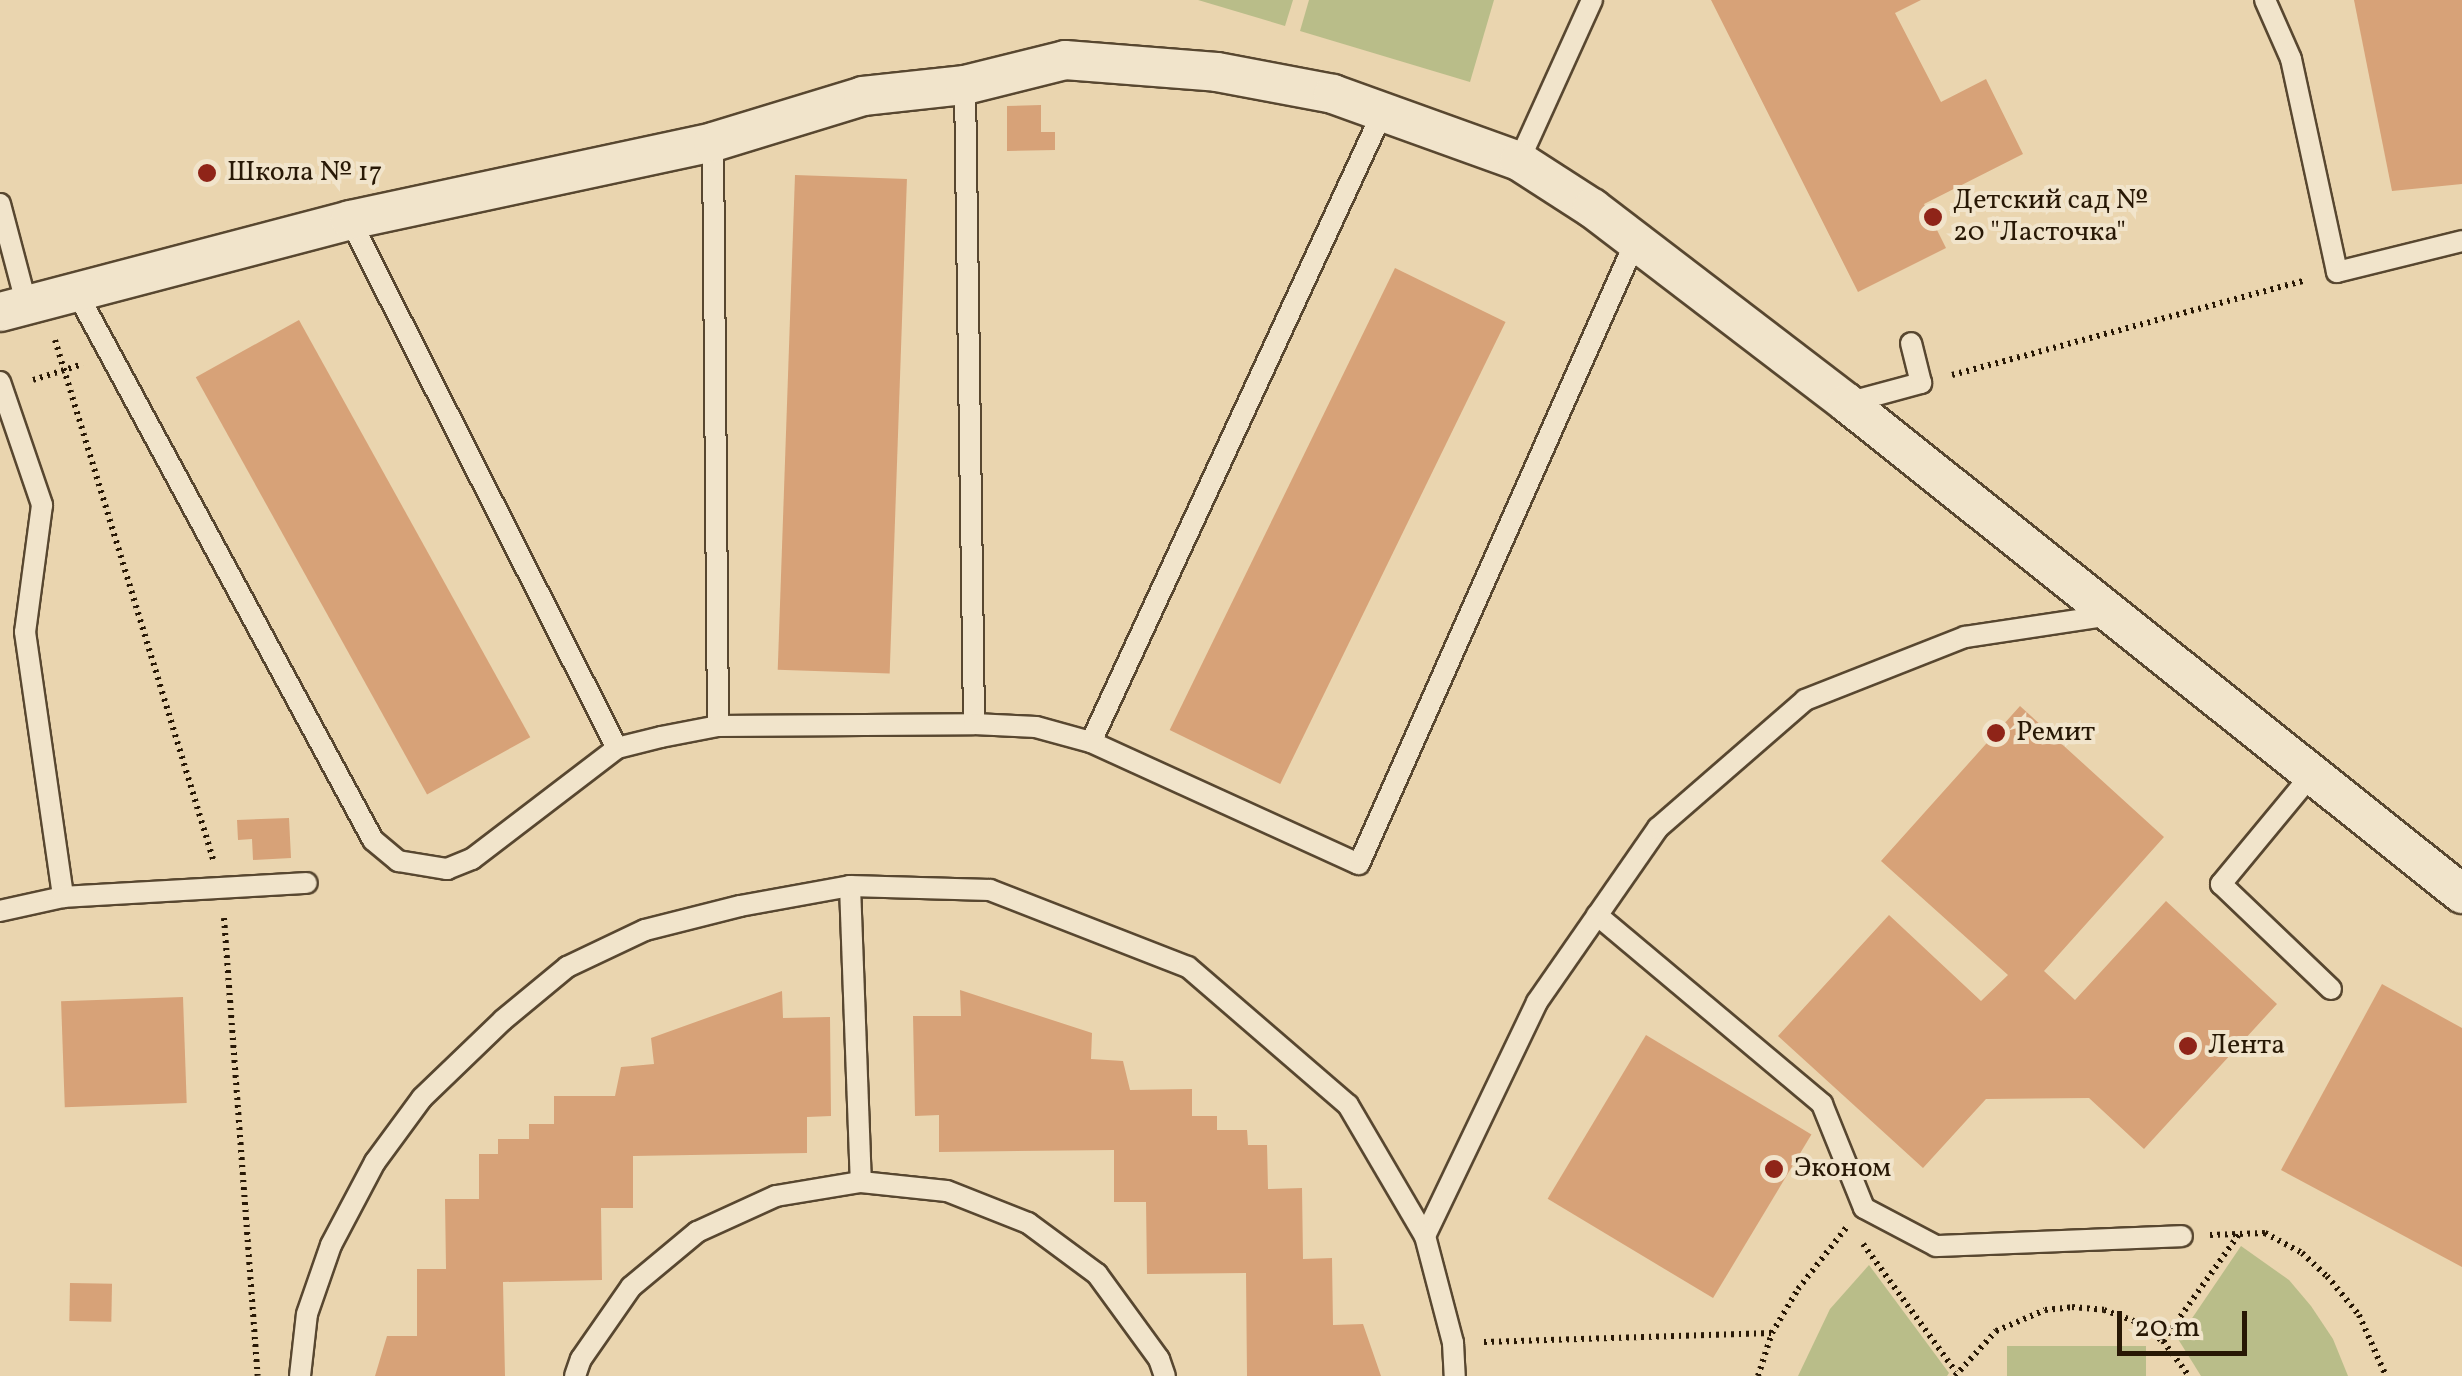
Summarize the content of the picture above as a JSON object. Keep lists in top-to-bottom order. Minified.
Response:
{"places":["Школа № 17","Детский сад № 20 \"Ласточка\"","Ремит","Лента","Эконом"],"scale_bar":"20 m"}
